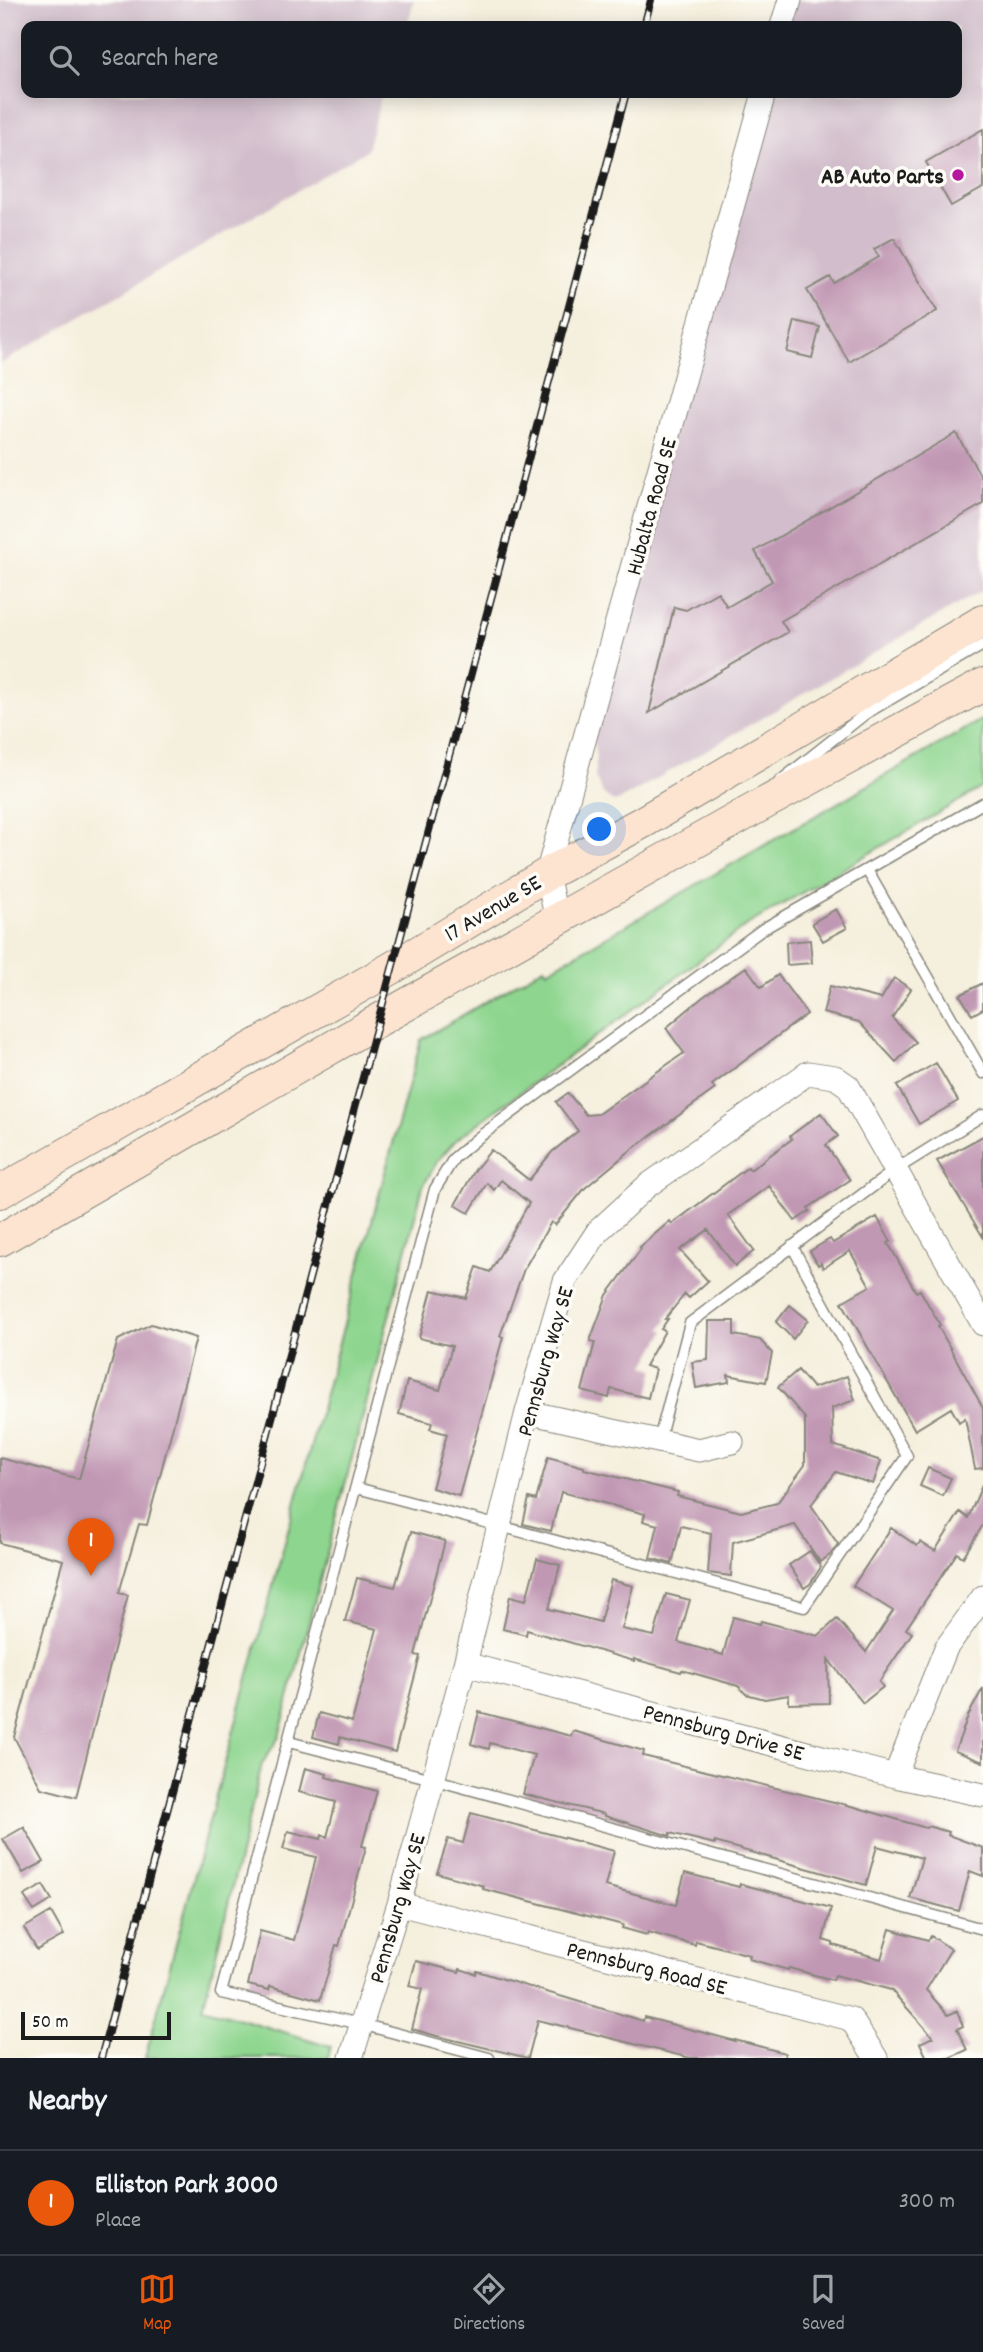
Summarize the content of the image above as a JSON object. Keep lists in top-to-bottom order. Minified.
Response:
{"streets":{"main road":["17 Avenue SE"],"street":["Hubalta Road SE","Pennsburg Way SE","Pennsburg Drive SE","Pennsburg Road SE"]},"crossings":[["Hubalta Road SE","17 Avenue SE"],["Pennsburg Way SE","Pennsburg Drive SE"],["Pennsburg Way SE","Pennsburg Road SE"]],"places":["AB Auto Parts"],"scale_bar":"50 m","page":{"search":"Search here","pins":"1","scale":"50 m","heading":"Nearby","list":[{"mark":"1","name":"Elliston Park 3000","note":"Place","value":"300 m"}],"nav":["Map","Directions","Saved"]}}
